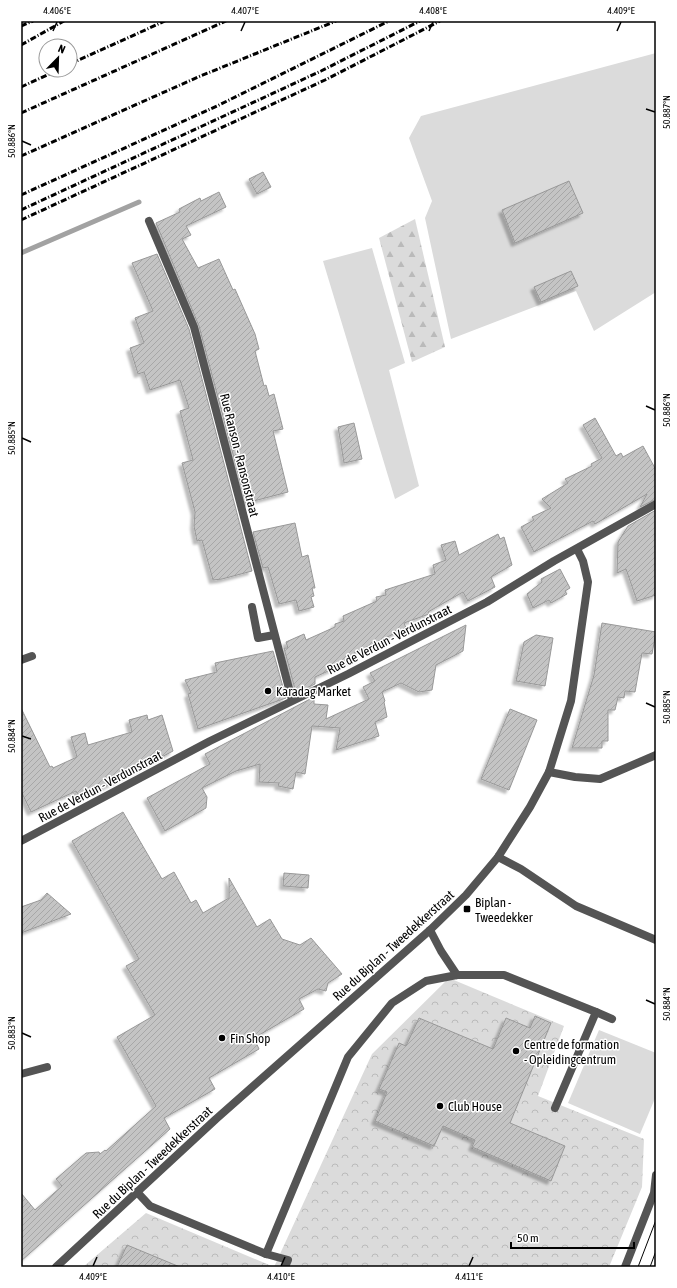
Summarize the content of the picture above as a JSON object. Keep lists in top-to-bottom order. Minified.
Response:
{"streets":{"street":["Rue Ranson - Ransonstraat","Rue de Verdun - Verdunstraat","Rue du Biplan - Tweedekkerstraat"]},"crossings":[["Rue Ranson - Ransonstraat","Rue de Verdun - Verdunstraat"],["Rue de Verdun - Verdunstraat","Rue du Biplan - Tweedekkerstraat"]],"places":{"other":["Karadag Market","Fin Shop","Centre de formation - Opleidingcentrum","Club House"],"transit":["Biplan - Tweedekker"]},"scale_bar":"50 m","north":"top right","coordinates":["4.406°E","4.407°E","4.408°E","4.409°E","50.887°N","50.886°N","50.885°N","50.884°N","50.883°N","4.410°E","4.411°E"]}
